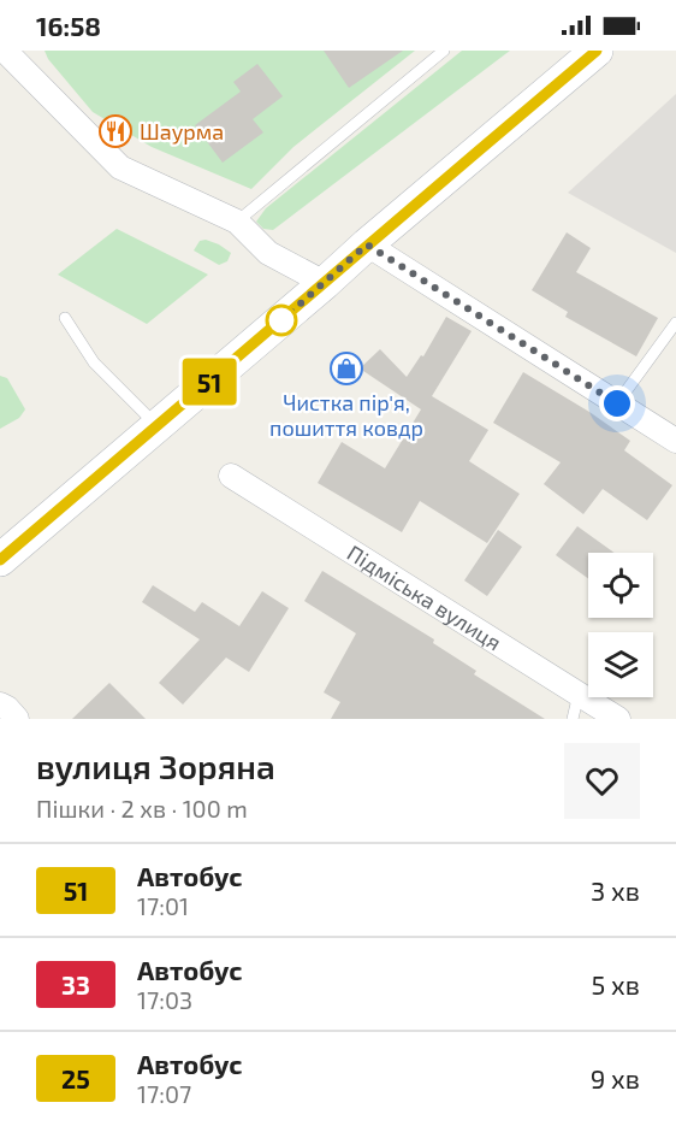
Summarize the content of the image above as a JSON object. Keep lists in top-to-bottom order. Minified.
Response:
{"streets":{"street":["Підміська вулиця"]},"places":{"restaurant":["Шаурма"],"shop":["Чистка пір'я, пошиття ковдр"]},"lines":["bus line 51"],"page":{"status":"16:58","on_map":"51","heading":["вулиця Зоряна","Пішки · 2 хв · 100 m"],"list":[{"mark":"51","name":"Автобус","note":"17:01","value":"3 хв"},{"mark":"33","name":"Автобус","note":"17:03","value":"5 хв"},{"mark":"25","name":"Автобус","note":"17:07","value":"9 хв"}]}}
